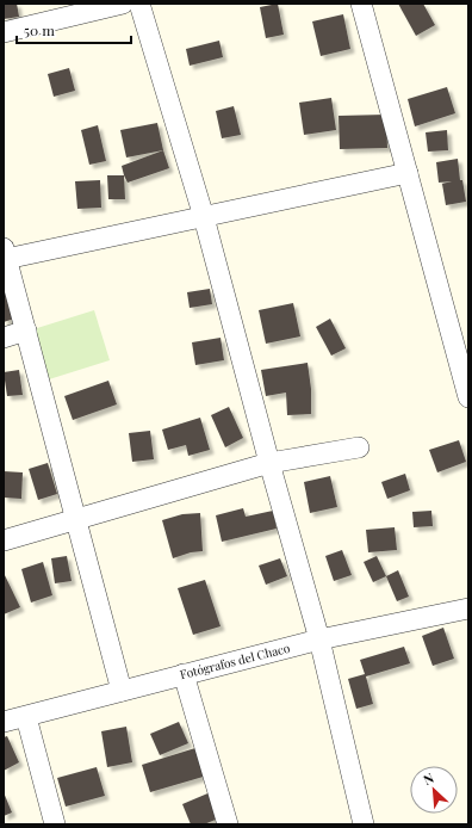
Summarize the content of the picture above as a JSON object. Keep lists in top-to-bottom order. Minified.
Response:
{"streets":{"street":["Fotógrafos del Chaco"]},"scale_bar":"50 m","north":"top left"}
